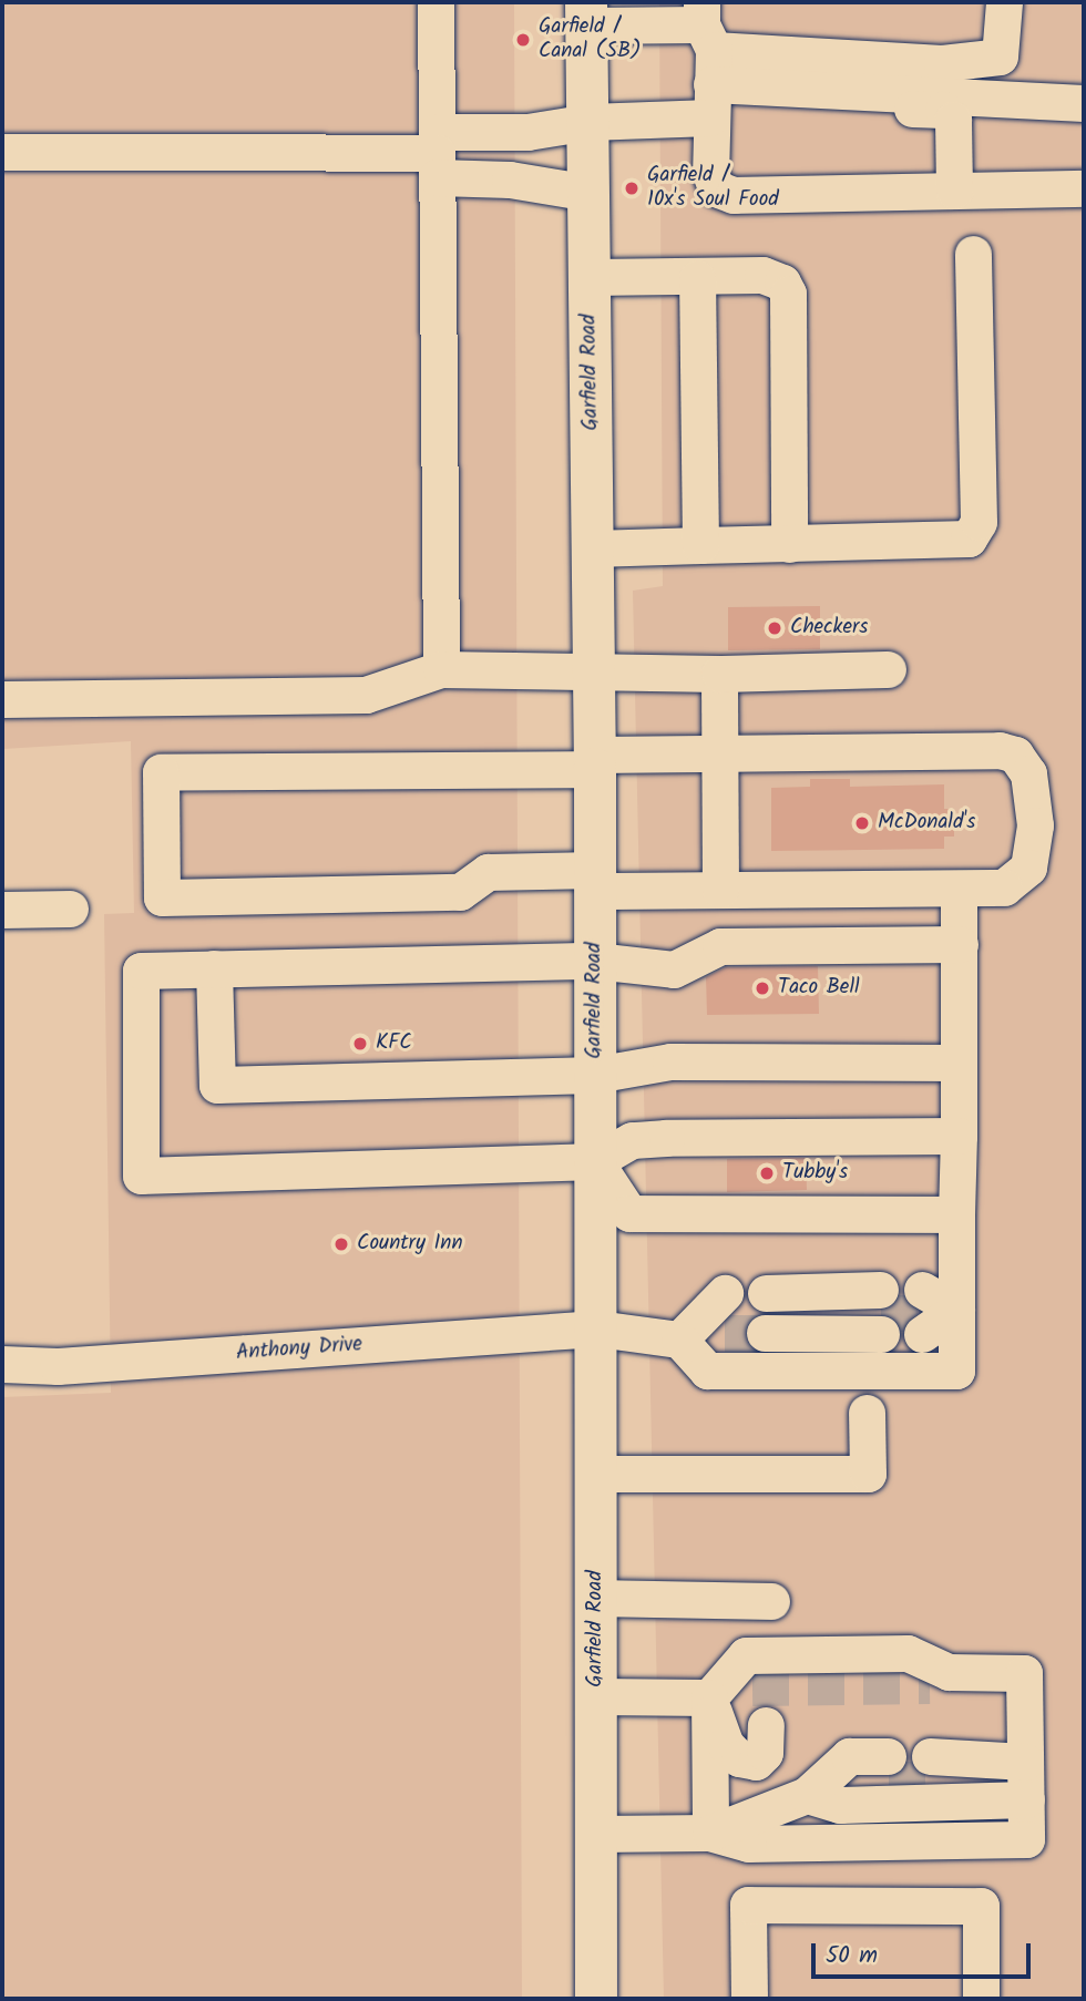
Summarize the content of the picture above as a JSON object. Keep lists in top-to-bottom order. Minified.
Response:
{"streets":{"main road":["Garfield Road"],"street":["Anthony Drive"]},"crossings":[["Garfield Road","Anthony Drive"]],"places":["Garfield / Canal (SB)","Garfield / 10x's Soul Food","Checkers","McDonald's","Taco Bell","KFC","Tubby's","Country Inn"],"scale_bar":"50 m"}
